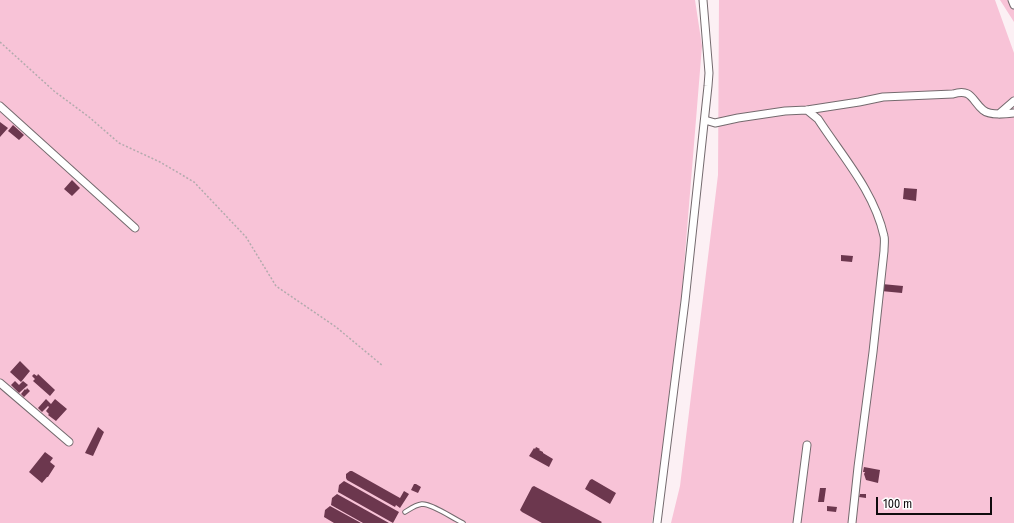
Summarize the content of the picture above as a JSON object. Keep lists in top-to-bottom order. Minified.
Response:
{"scale_bar":"100 m"}
